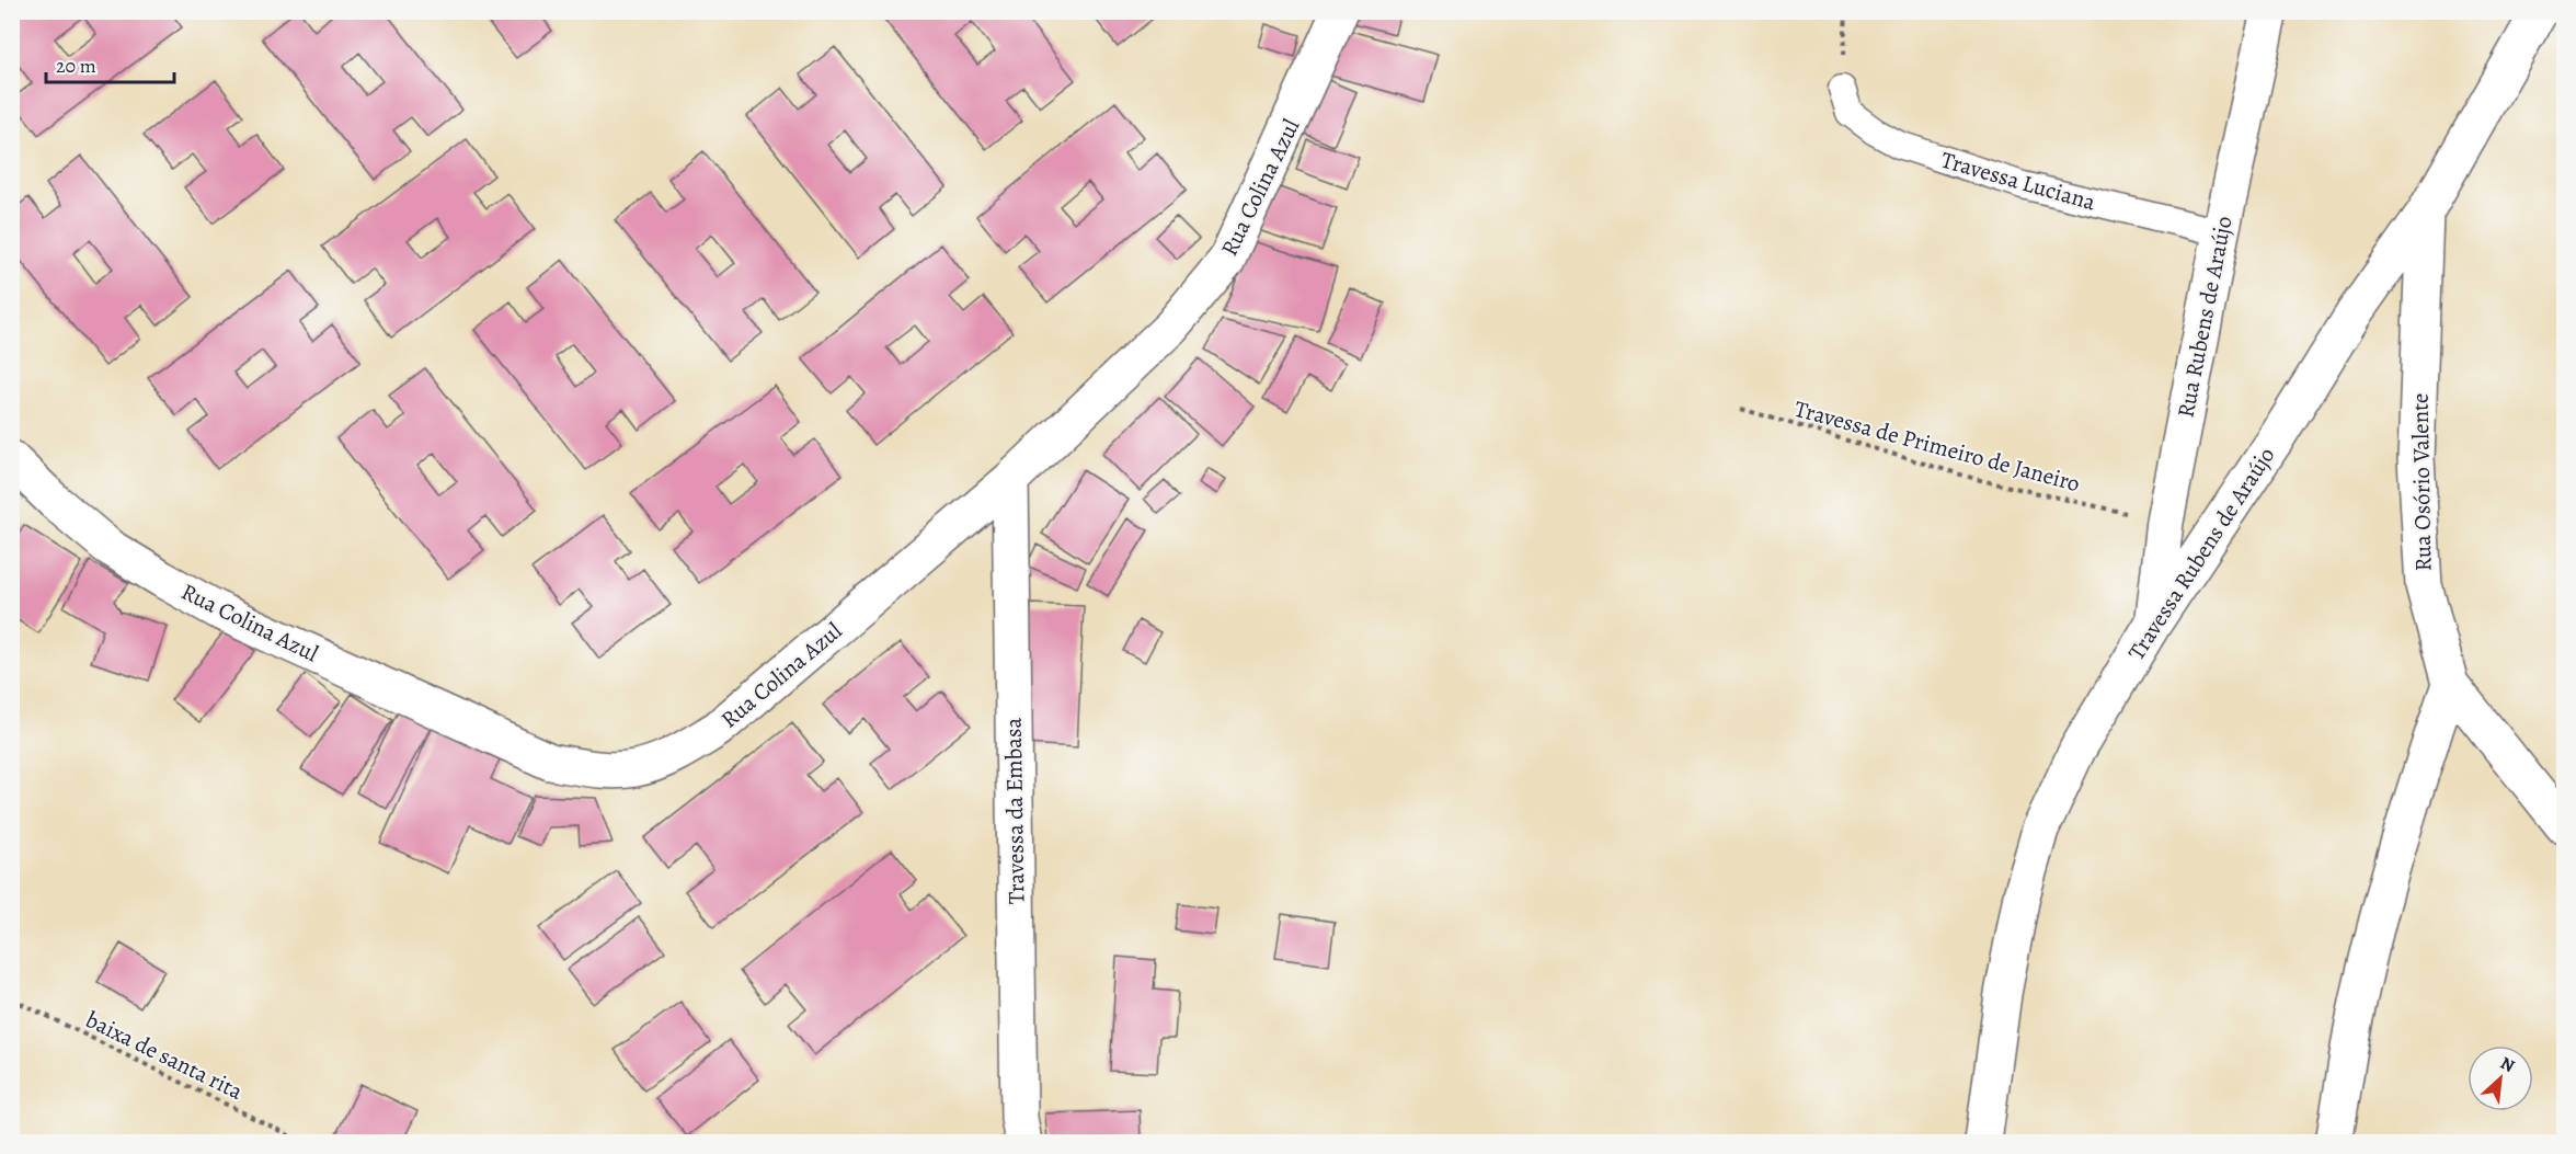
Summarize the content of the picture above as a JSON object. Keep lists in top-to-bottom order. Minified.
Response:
{"streets":{"street":["Rua Colina Azul","Rua Rubens de Araújo","Rua Osório Valente","Travessa Rubens de Araújo","Travessa da Embasa"],"lane":["Travessa Luciana"],"path":["Travessa de Primeiro de Janeiro","baixa de santa rita"]},"crossings":[["Travessa Luciana","Rua Rubens de Araújo"],["Rua Colina Azul","Travessa da Embasa"],["Rua Rubens de Araújo","Travessa de Primeiro de Janeiro"],["Rua Rubens de Araújo","Travessa Rubens de Araújo"],["Rua Osório Valente","Travessa Rubens de Araújo"]],"scale_bar":"20 m","north":"top right"}
